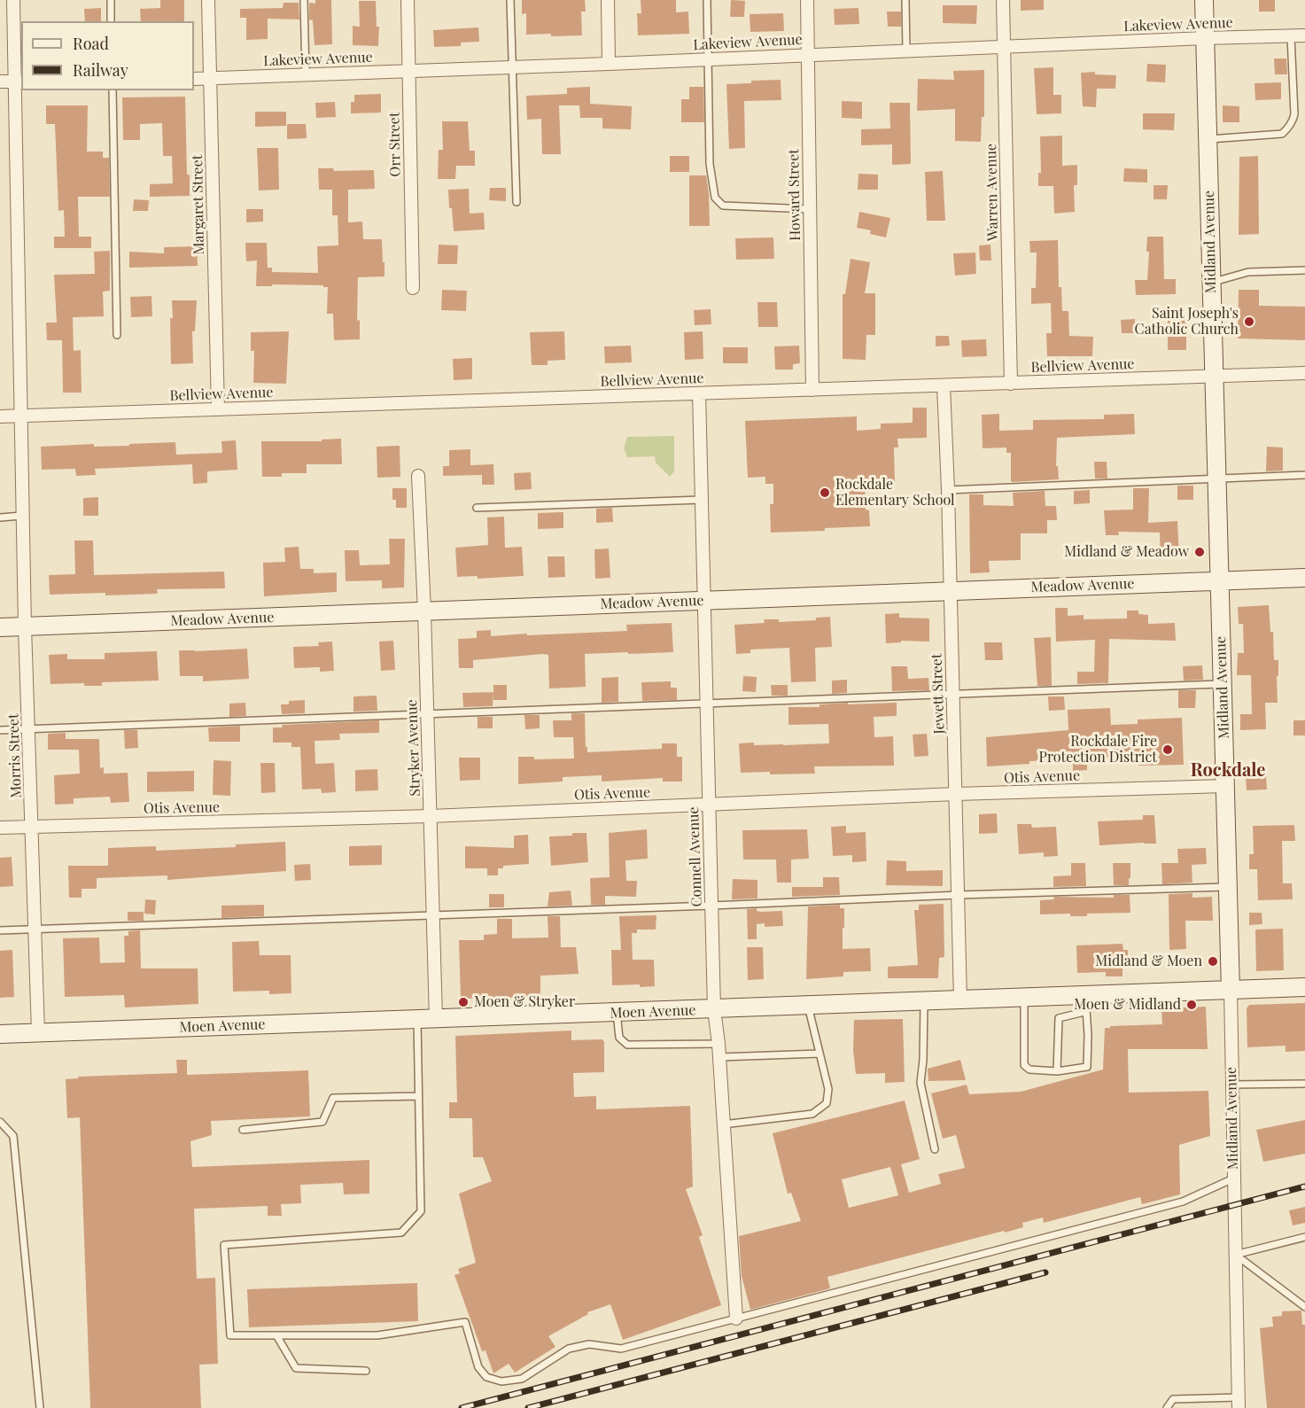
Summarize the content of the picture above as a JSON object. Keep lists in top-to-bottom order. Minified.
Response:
{"streets":{"street":["Lakeview Avenue","Orr Street","Warren Avenue","Howard Street","Margaret Street","Midland Avenue","Bellview Avenue","Meadow Avenue","Jewett Street","Stryker Avenue","Morris Street","Otis Avenue","Connell Avenue","Moen Avenue"]},"crossings":[["Lakeview Avenue","Orr Street"],["Lakeview Avenue","Warren Avenue"],["Lakeview Avenue","Howard Street"],["Lakeview Avenue","Margaret Street"],["Lakeview Avenue","Midland Avenue"],["Warren Avenue","Bellview Avenue"],["Howard Street","Bellview Avenue"],["Margaret Street","Bellview Avenue"],["Midland Avenue","Bellview Avenue"],["Midland Avenue","Meadow Avenue"],["Midland Avenue","Otis Avenue"],["Midland Avenue","Moen Avenue"],["Bellview Avenue","Jewett Street"],["Bellview Avenue","Morris Street"],["Bellview Avenue","Connell Avenue"],["Meadow Avenue","Jewett Street"],["Meadow Avenue","Stryker Avenue"],["Meadow Avenue","Morris Street"],["Meadow Avenue","Connell Avenue"],["Jewett Street","Otis Avenue"],["Jewett Street","Moen Avenue"],["Stryker Avenue","Otis Avenue"],["Stryker Avenue","Moen Avenue"],["Morris Street","Otis Avenue"],["Morris Street","Moen Avenue"],["Otis Avenue","Connell Avenue"],["Connell Avenue","Moen Avenue"]],"districts":["Rockdale"],"places":["Saint Joseph's Catholic Church","Rockdale Elementary School","Midland & Meadow","Rockdale Fire Protection District","Midland & Moen","Moen & Stryker","Moen & Midland"],"legend":["Road","Railway"]}
